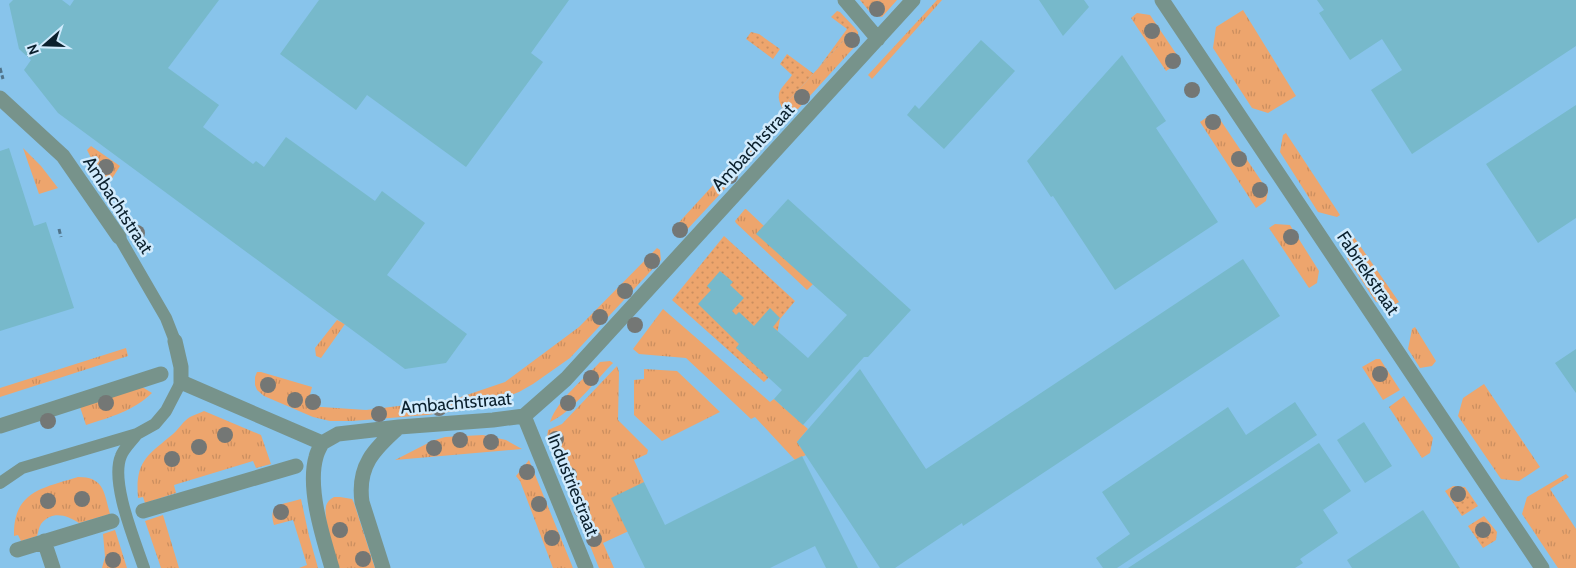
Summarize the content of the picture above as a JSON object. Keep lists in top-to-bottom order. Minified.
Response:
{"streets":{"street":["Ambachtstraat","Fabriekstraat","Industriestraat"]},"crossings":[["Ambachtstraat","Industriestraat"]],"north":"left"}
